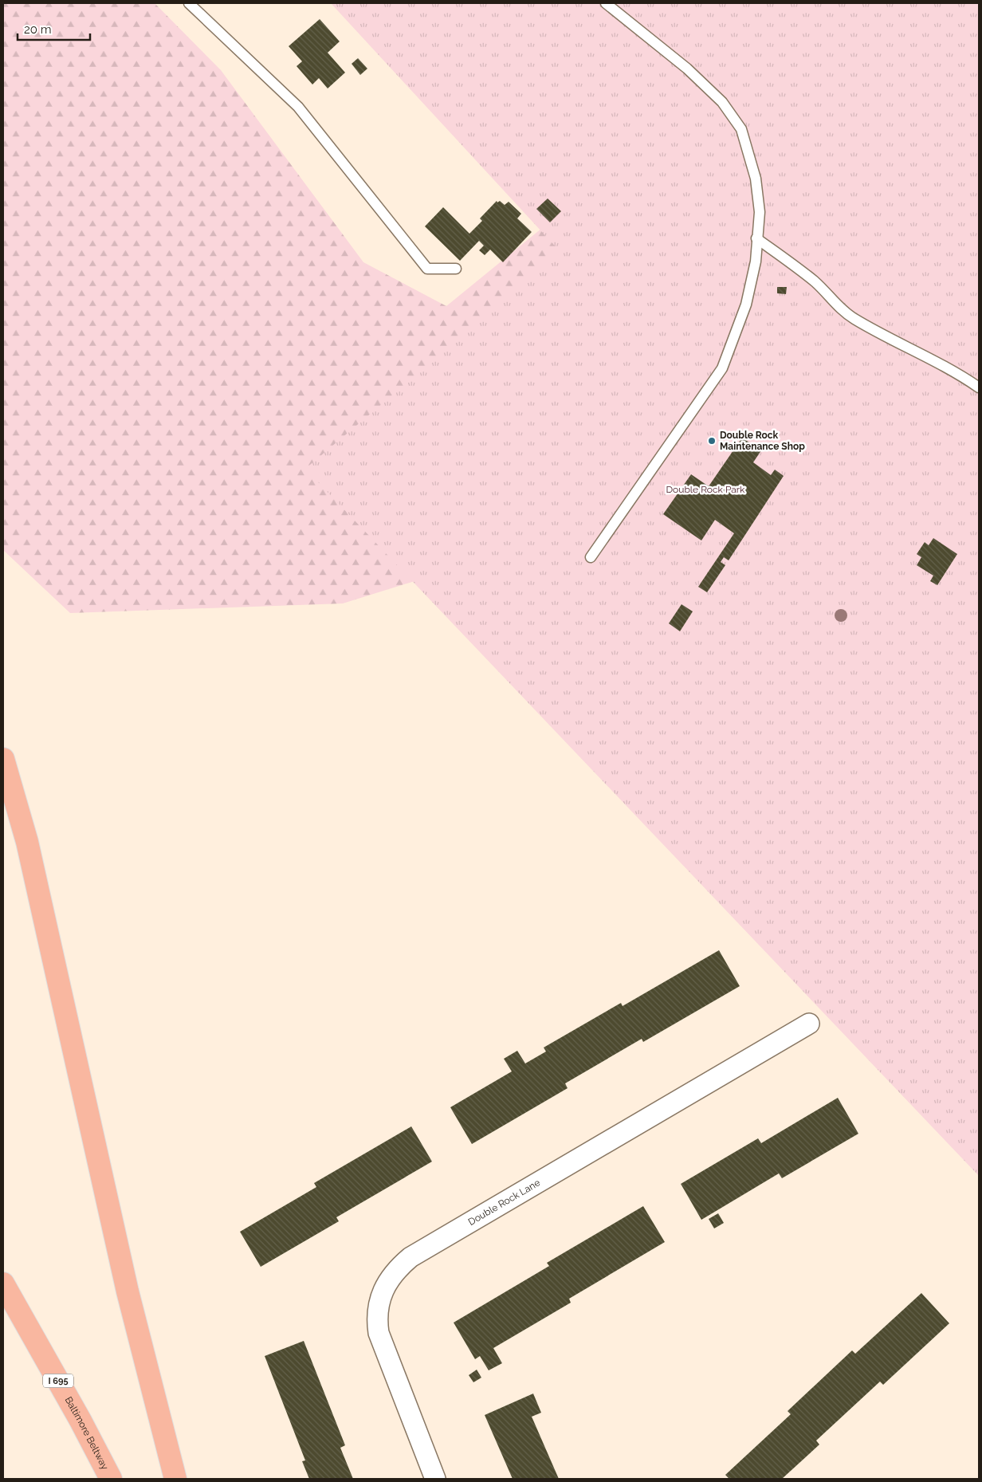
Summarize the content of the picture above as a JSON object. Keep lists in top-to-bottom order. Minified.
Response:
{"streets":{"highway":["I 695","Baltimore Beltway"],"street":["Double Rock Lane"]},"parks":["Double Rock Park"],"places":["Double Rock Maintenance Shop"],"scale_bar":"20 m"}
